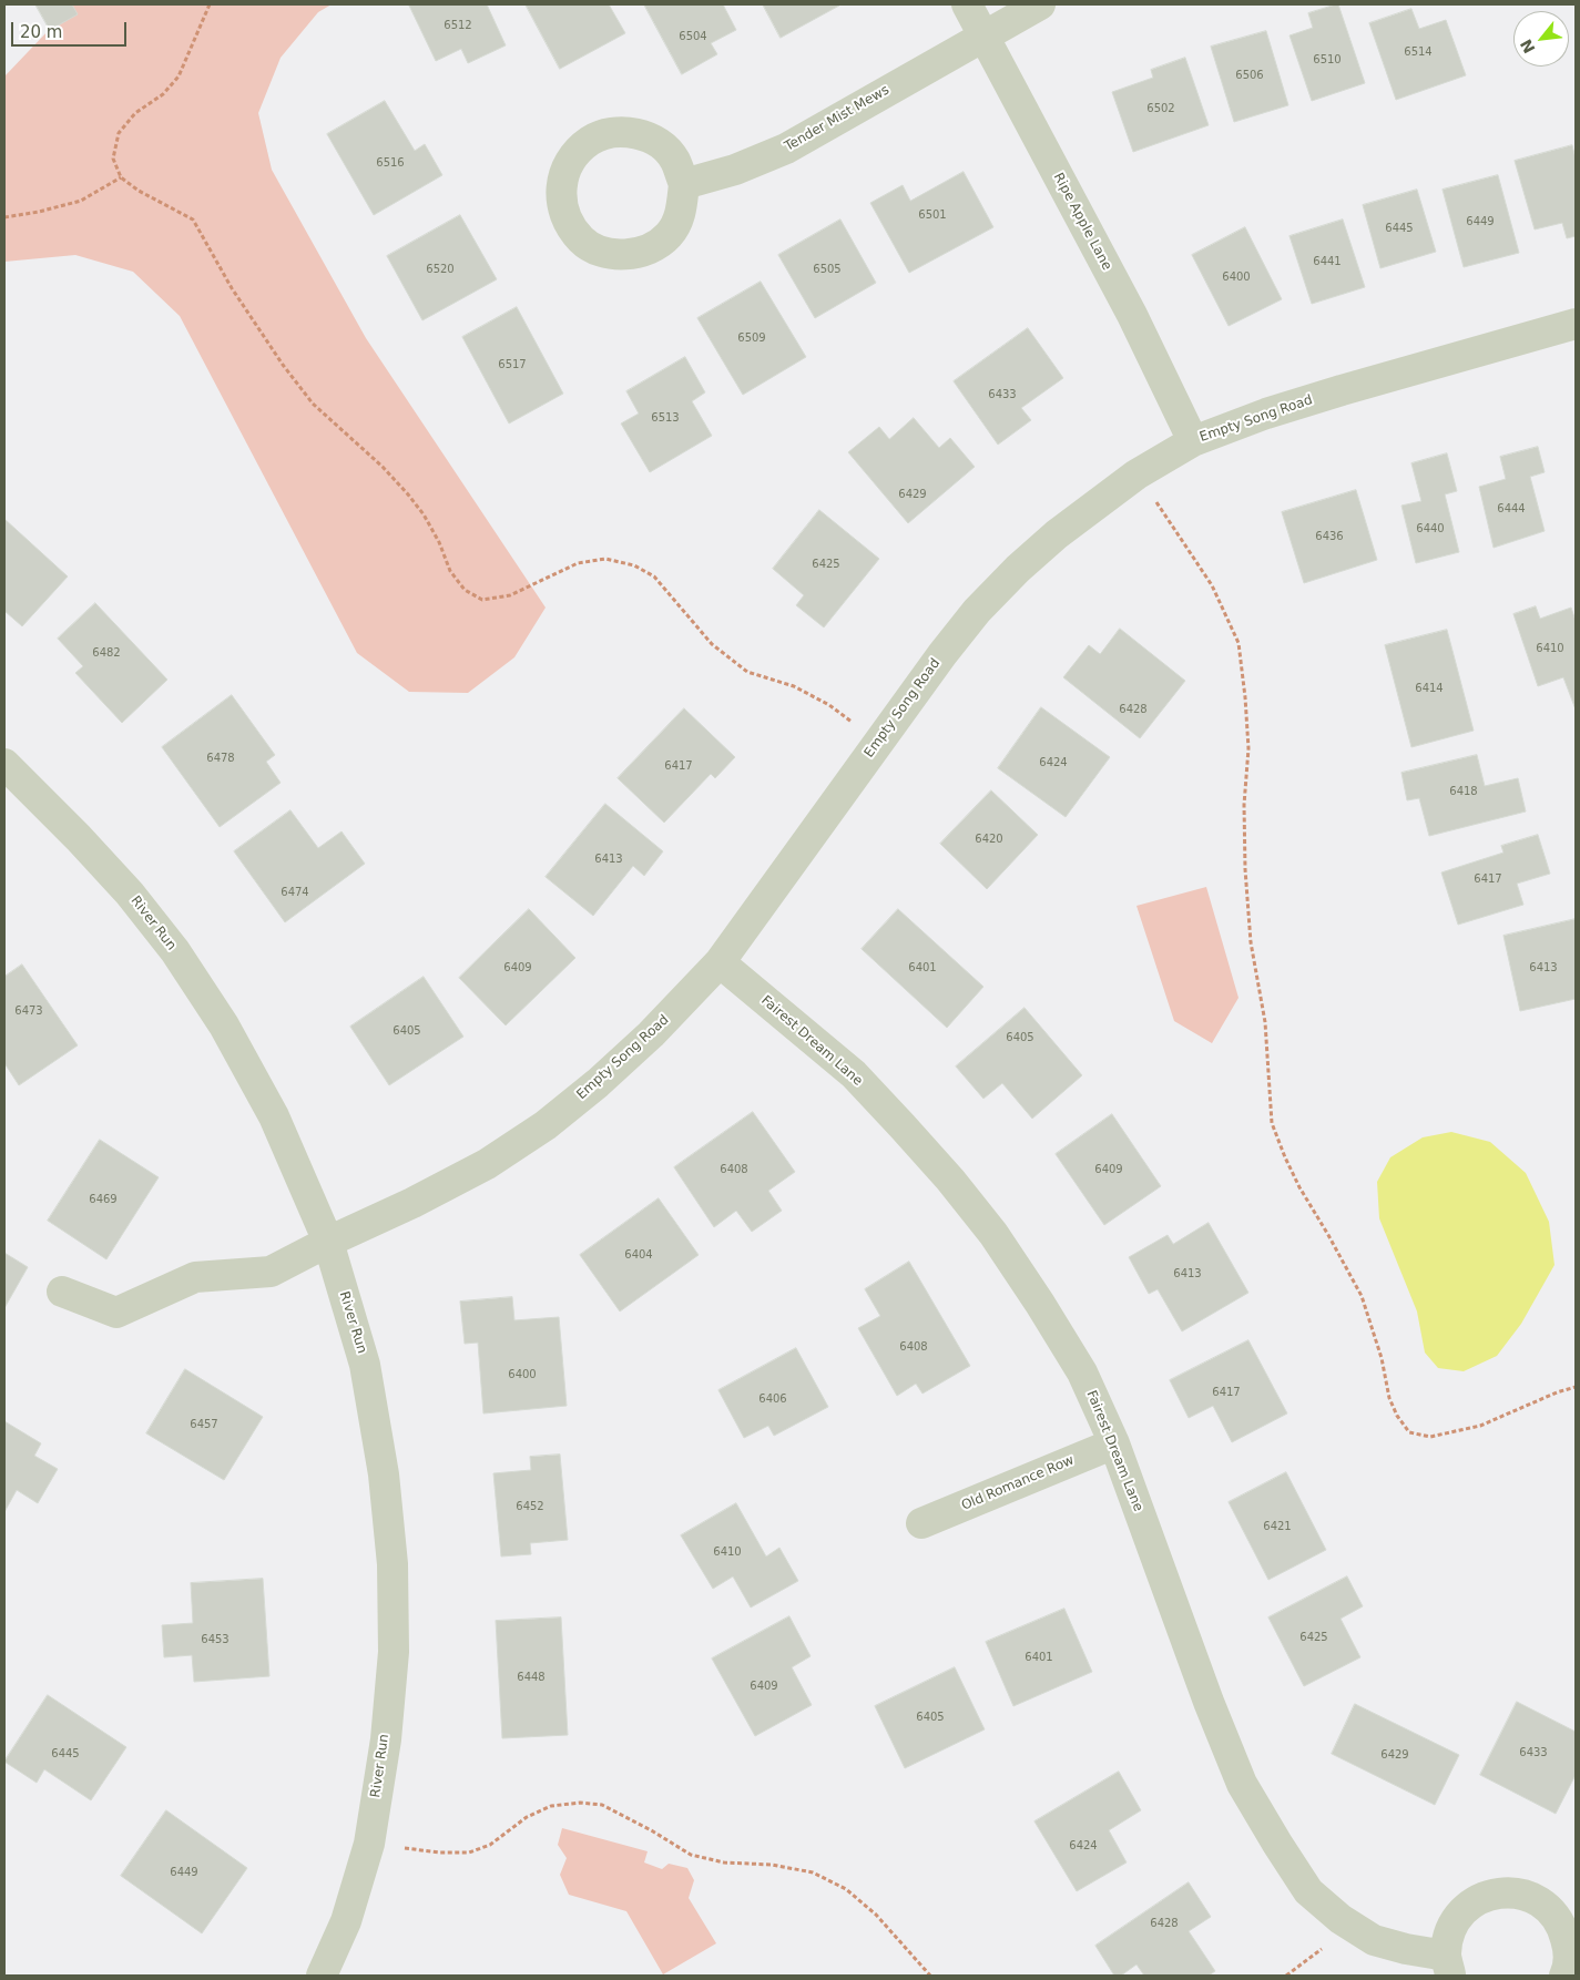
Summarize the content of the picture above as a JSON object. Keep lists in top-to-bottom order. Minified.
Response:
{"streets":{"street":["Tender Mist Mews","Ripe Apple Lane","Empty Song Road","River Run","Fairest Dream Lane","Old Romance Row"]},"crossings":[["Tender Mist Mews","Ripe Apple Lane"],["Ripe Apple Lane","Empty Song Road"],["Empty Song Road","River Run"],["Empty Song Road","Fairest Dream Lane"],["Fairest Dream Lane","Old Romance Row"]],"house_numbers":["6512","6504","6514","6510","6506","6502","6516","6501","6449","6445","6441","6520","6505","6400","6509","6517","6433","6513","6429","6444","6440","6436","6425","6410","6482","6414","6428","6478","6424","6417","6418","6420","6413","6417","6474","6409","6401","6413","6473","6405","6405","6408","6409","6469","6404","6413","6408","6400","6417","6406","6457","6452","6421","6410","6425","6453","6401","6448","6409","6405","6433","6445","6429","6424","6449","6428"],"scale_bar":"20 m","north":"bottom left"}
